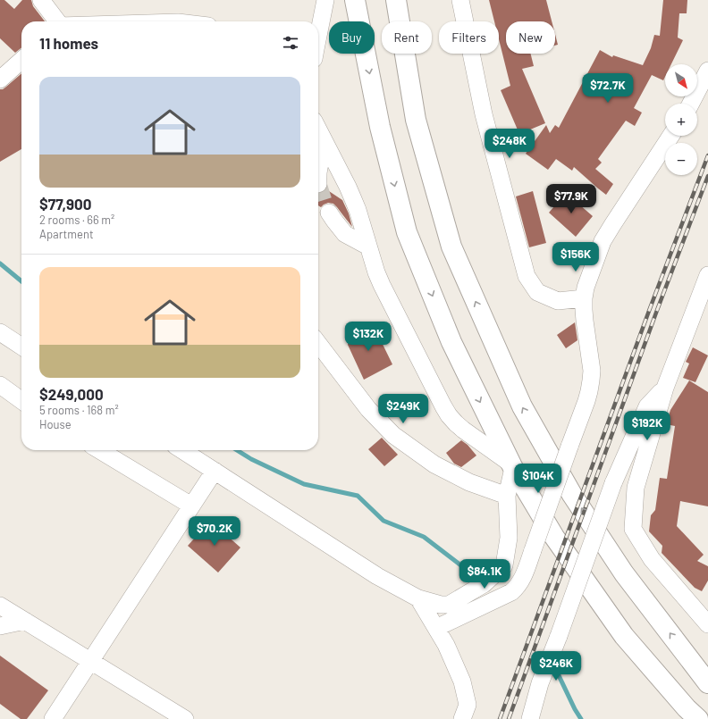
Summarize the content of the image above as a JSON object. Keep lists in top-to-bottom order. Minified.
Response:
{"north":"bottom right","page":{"chip":["Buy","Rent","Filters","New"],"heading":"11 homes","map_buttons":["+","−"],"list":[{"name":"$77,900","note":"2 rooms · 66 m² · Apartment"},{"name":"$249,000","note":"5 rooms · 168 m² · House"}],"price":["$72.7K","$248K","$77.9K","$156K","$132K","$249K","$192K","$104K","$70.2K","$84.1K","$246K"]}}
